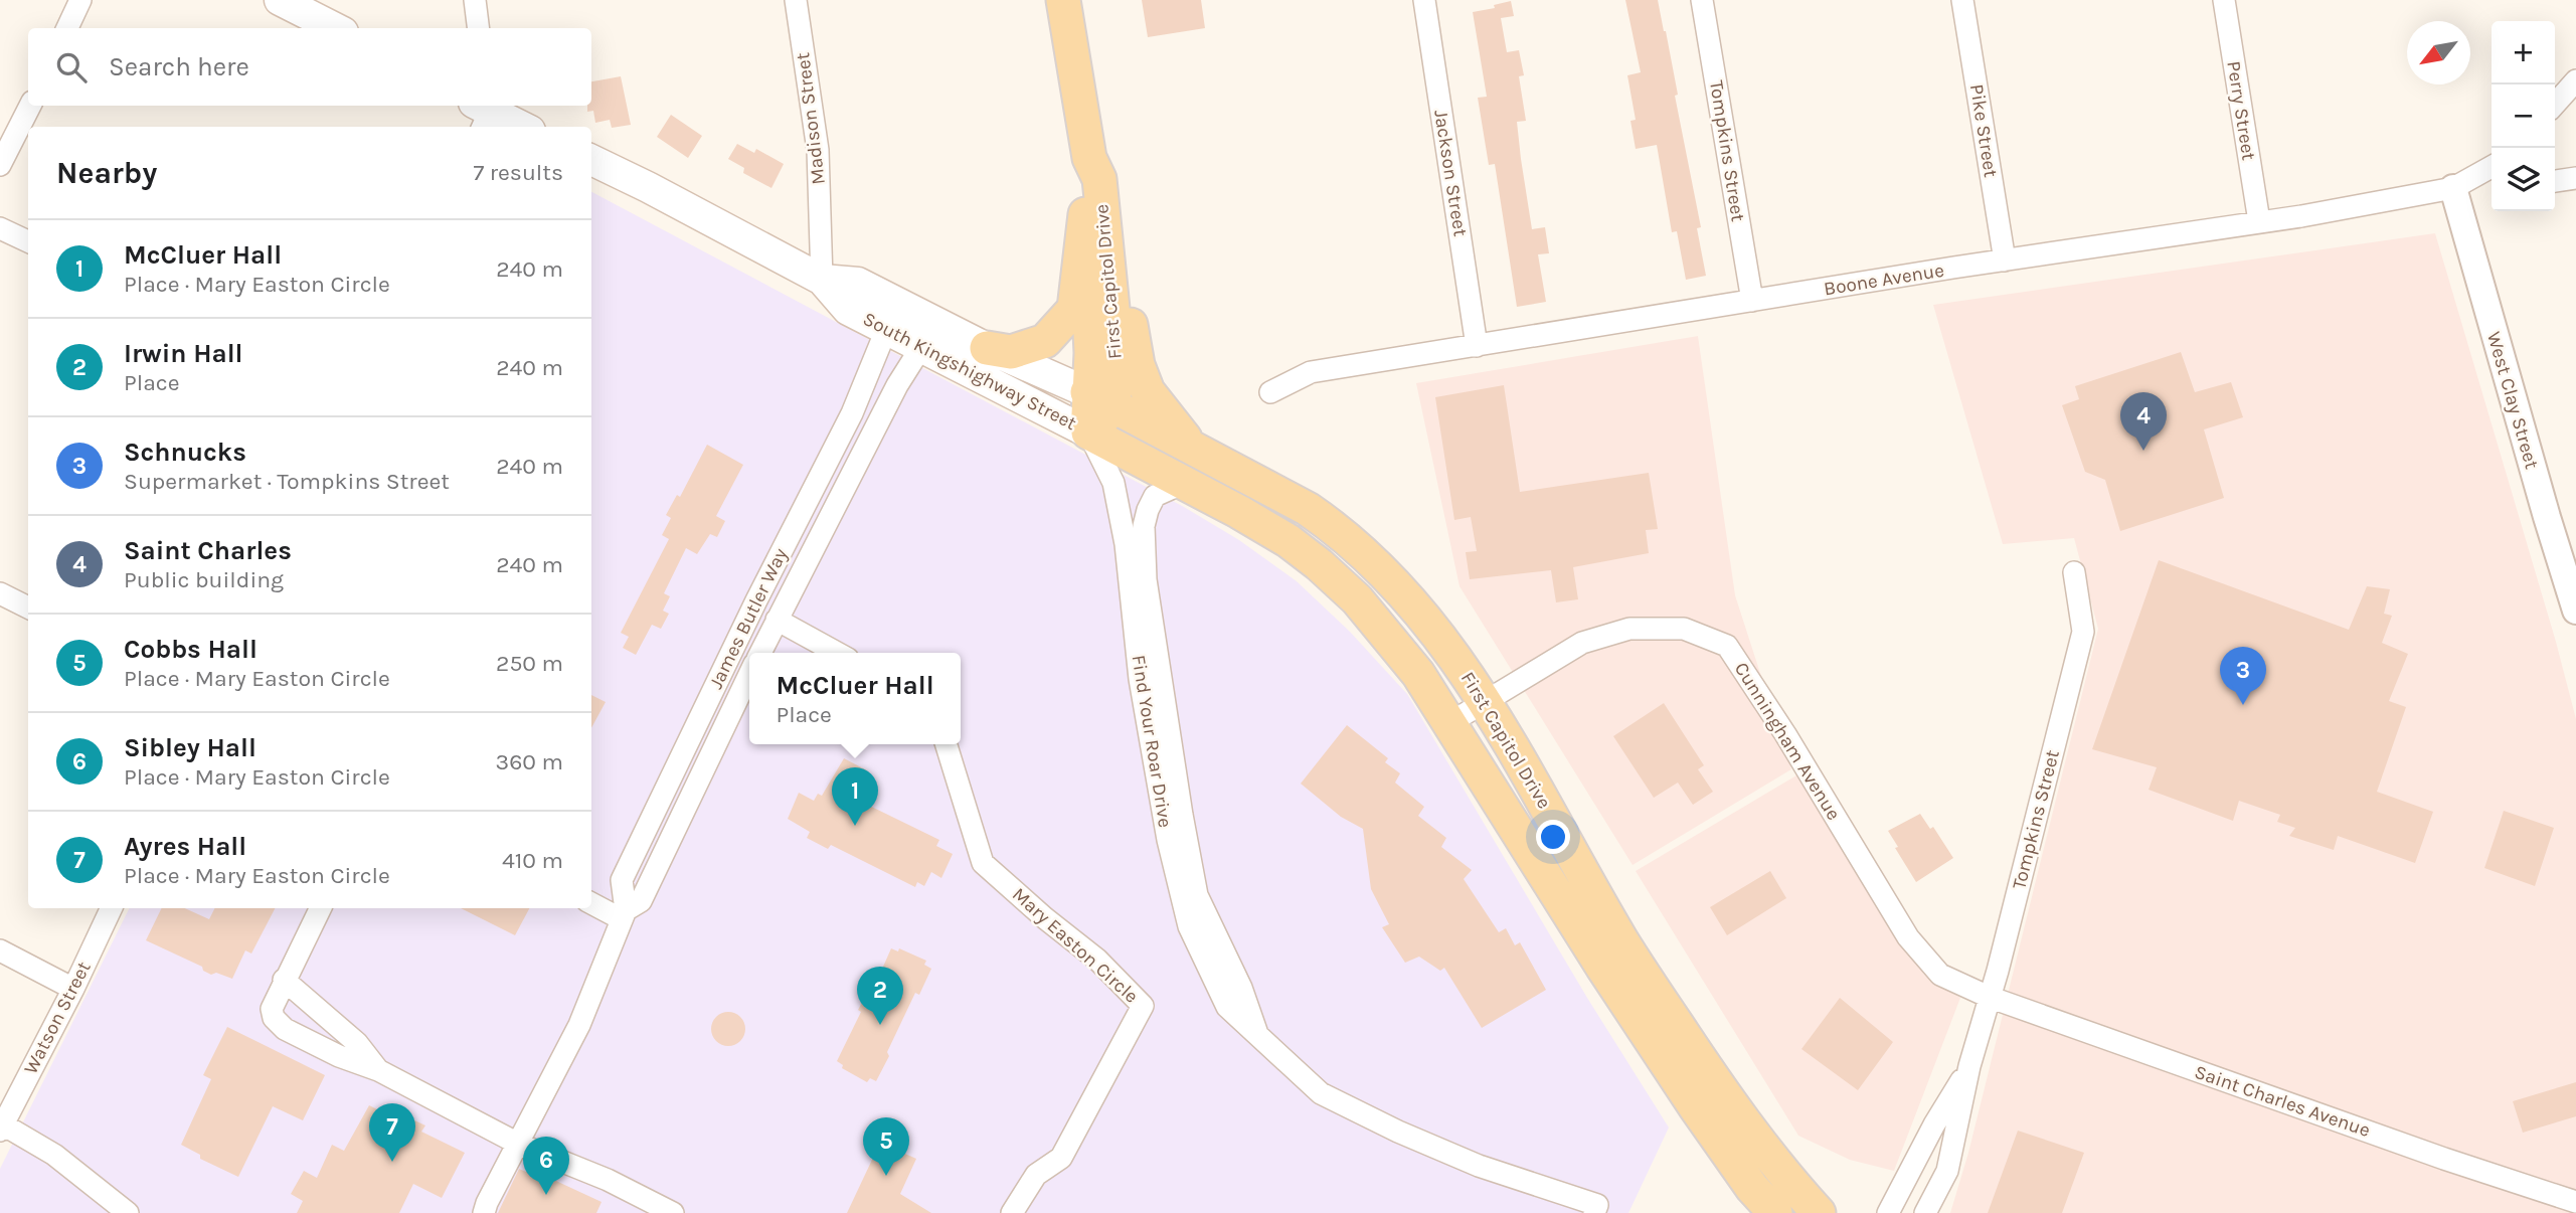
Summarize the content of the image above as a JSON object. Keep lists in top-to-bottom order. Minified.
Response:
{"streets":{"main road":["First Capitol Drive","South Kingshighway Street"],"street":["Perry Street","Madison Street","Pike Street","Tompkins Street","Jackson Street","Boone Avenue","West Clay Street","James Butler Way","Find Your Roar Drive","Cunningham Avenue","Mary Easton Circle","Watson Street","Saint Charles Avenue"]},"crossings":[["Perry Street","Boone Avenue"],["Madison Street","South Kingshighway Street"],["Pike Street","Boone Avenue"],["Tompkins Street","Boone Avenue"],["Tompkins Street","Cunningham Avenue"],["Tompkins Street","Saint Charles Avenue"],["Jackson Street","Boone Avenue"],["Boone Avenue","West Clay Street"],["First Capitol Drive","South Kingshighway Street"],["First Capitol Drive","Find Your Roar Drive"],["First Capitol Drive","Cunningham Avenue"],["South Kingshighway Street","James Butler Way"],["South Kingshighway Street","Find Your Roar Drive"],["Cunningham Avenue","Saint Charles Avenue"]],"north":"bottom left","page":{"map_buttons":["+","−"],"search":"Search here","heading":["Nearby","7 results"],"list":[{"mark":"1","name":"McCluer Hall","note":"Place · Mary Easton Circle","value":"240 m"},{"mark":"2","name":"Irwin Hall","note":"Place","value":"240 m"},{"mark":"3","name":"Schnucks","note":"Supermarket · Tompkins Street","value":"240 m"},{"mark":"4","name":"Saint Charles","note":"Public building","value":"240 m"},{"mark":"5","name":"Cobbs Hall","note":"Place · Mary Easton Circle","value":"250 m"},{"mark":"6","name":"Sibley Hall","note":"Place · Mary Easton Circle","value":"360 m"},{"mark":"7","name":"Ayres Hall","note":"Place · Mary Easton Circle","value":"410 m"}],"pins":["4","3","1","2","7","5","6"],"popup":["McCluer Hall","Place"]}}
